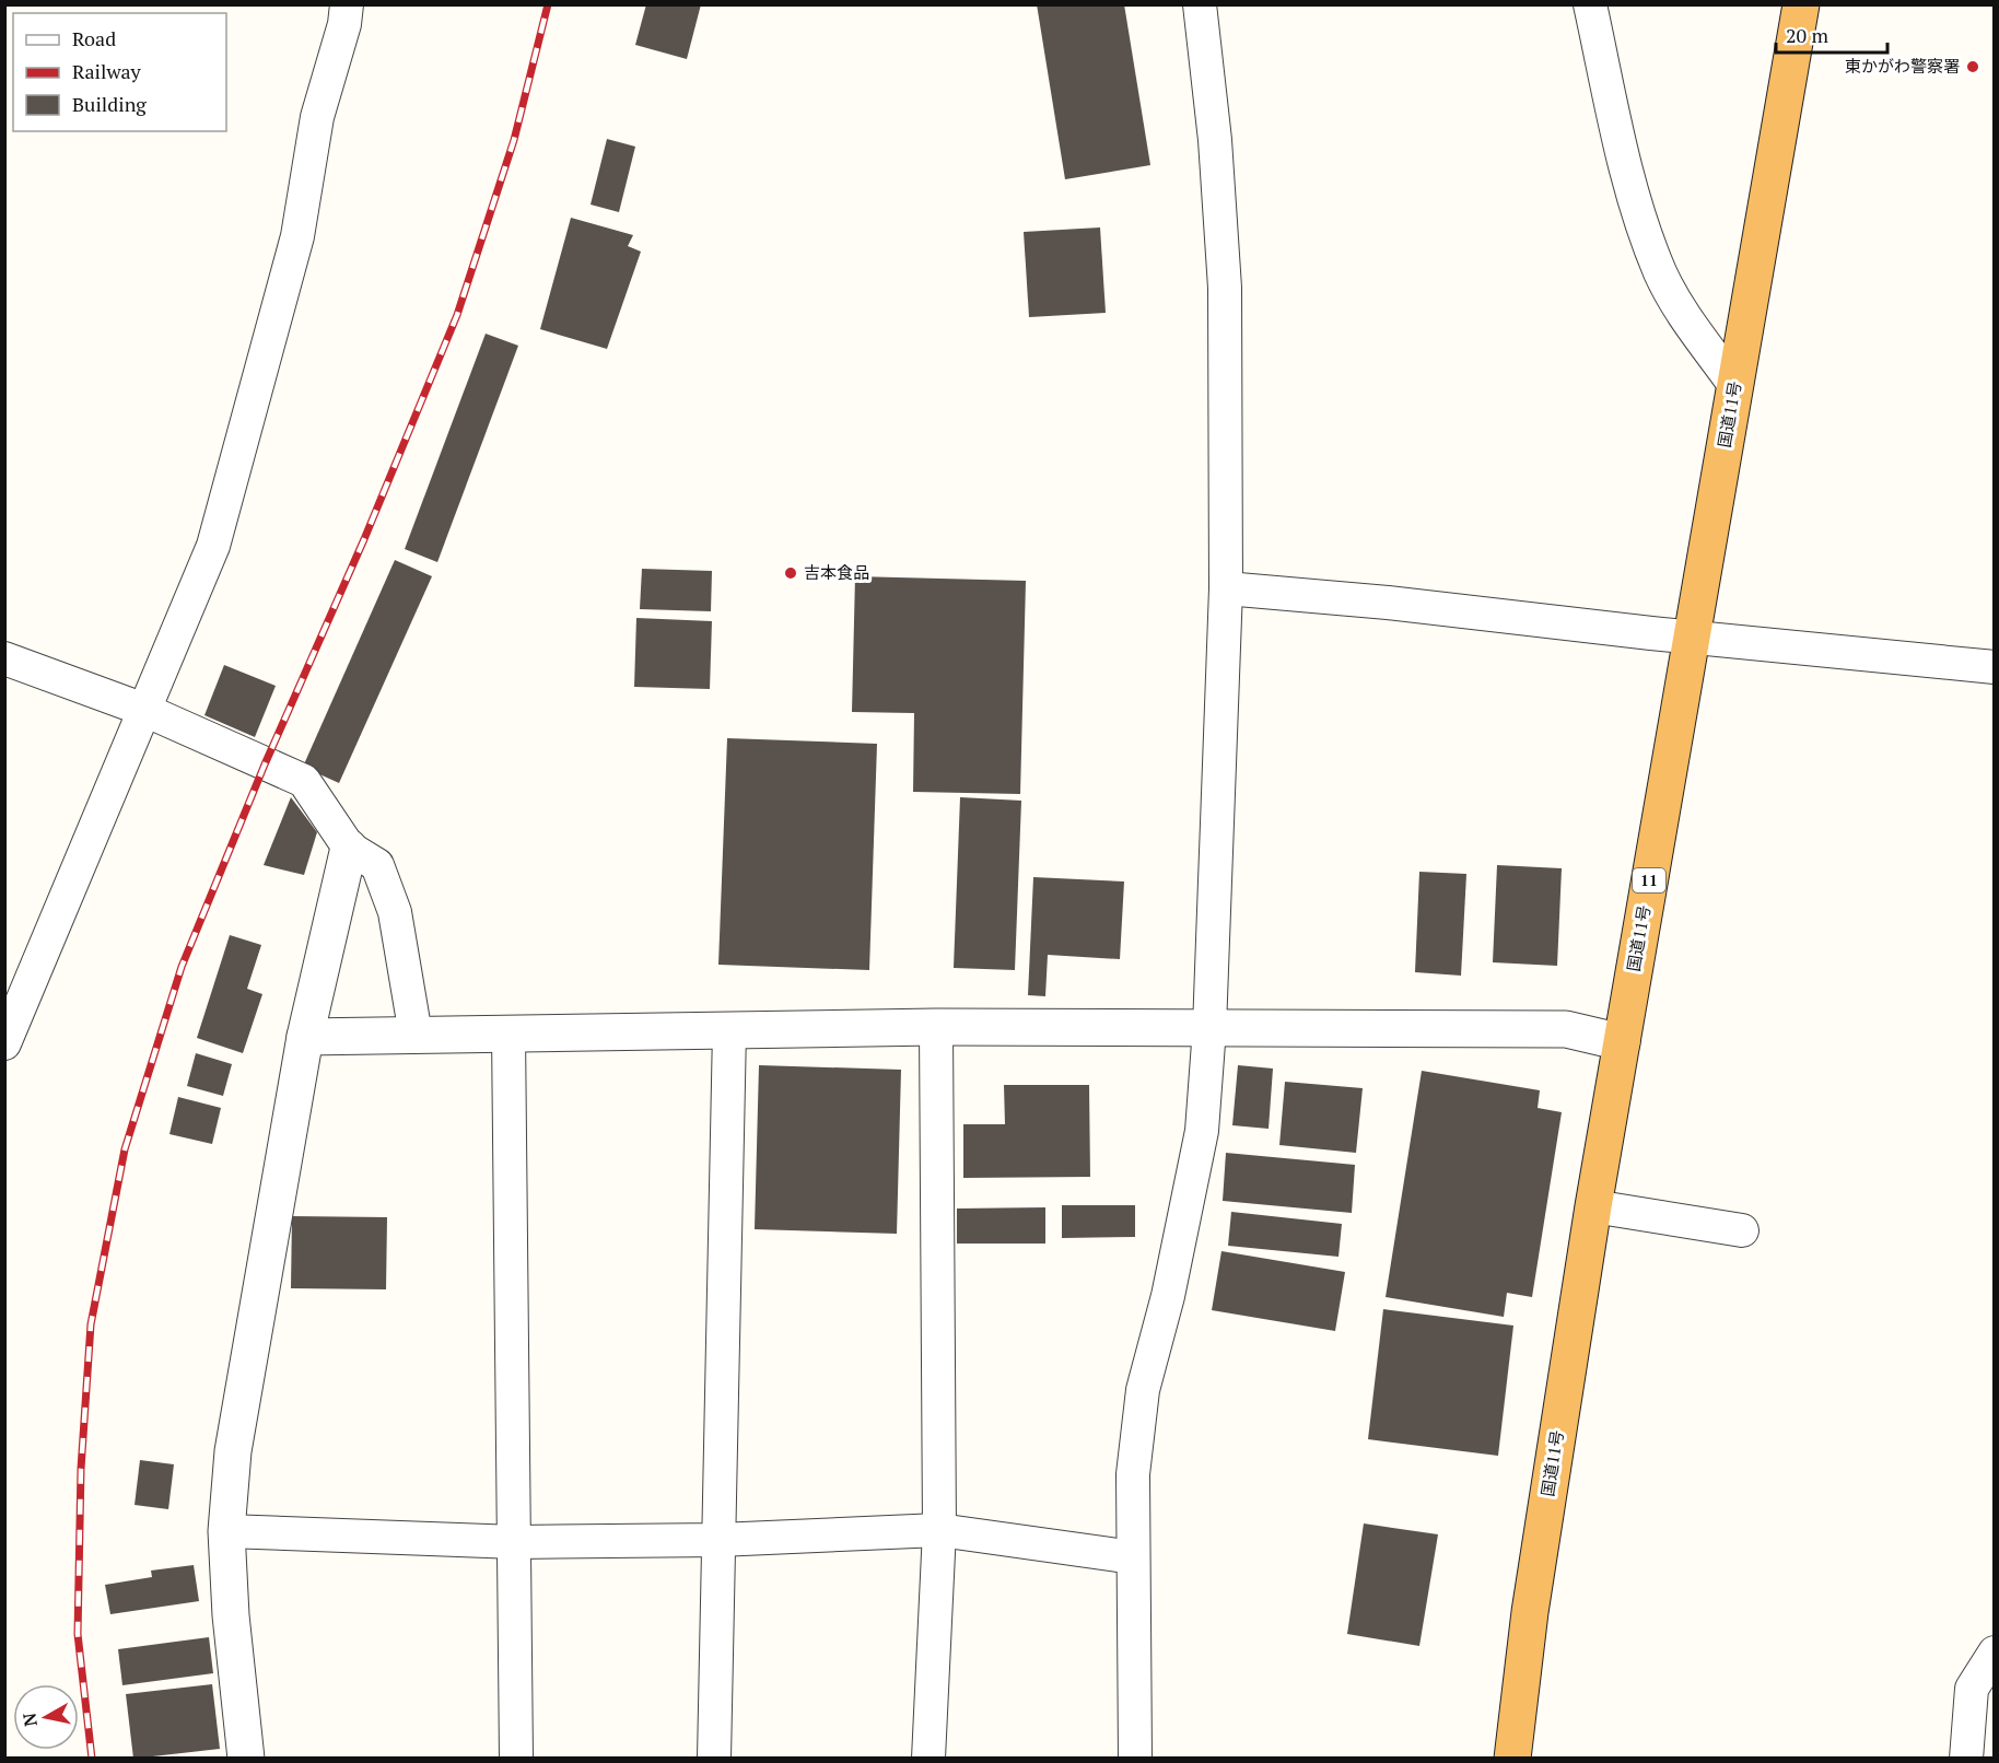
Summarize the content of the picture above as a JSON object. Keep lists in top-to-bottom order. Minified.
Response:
{"streets":{"highway":["国道11号","11"]},"places":["東かがわ警察署","吉本食品"],"legend":["Road","Railway","Building"],"scale_bar":"20 m","north":"left"}
